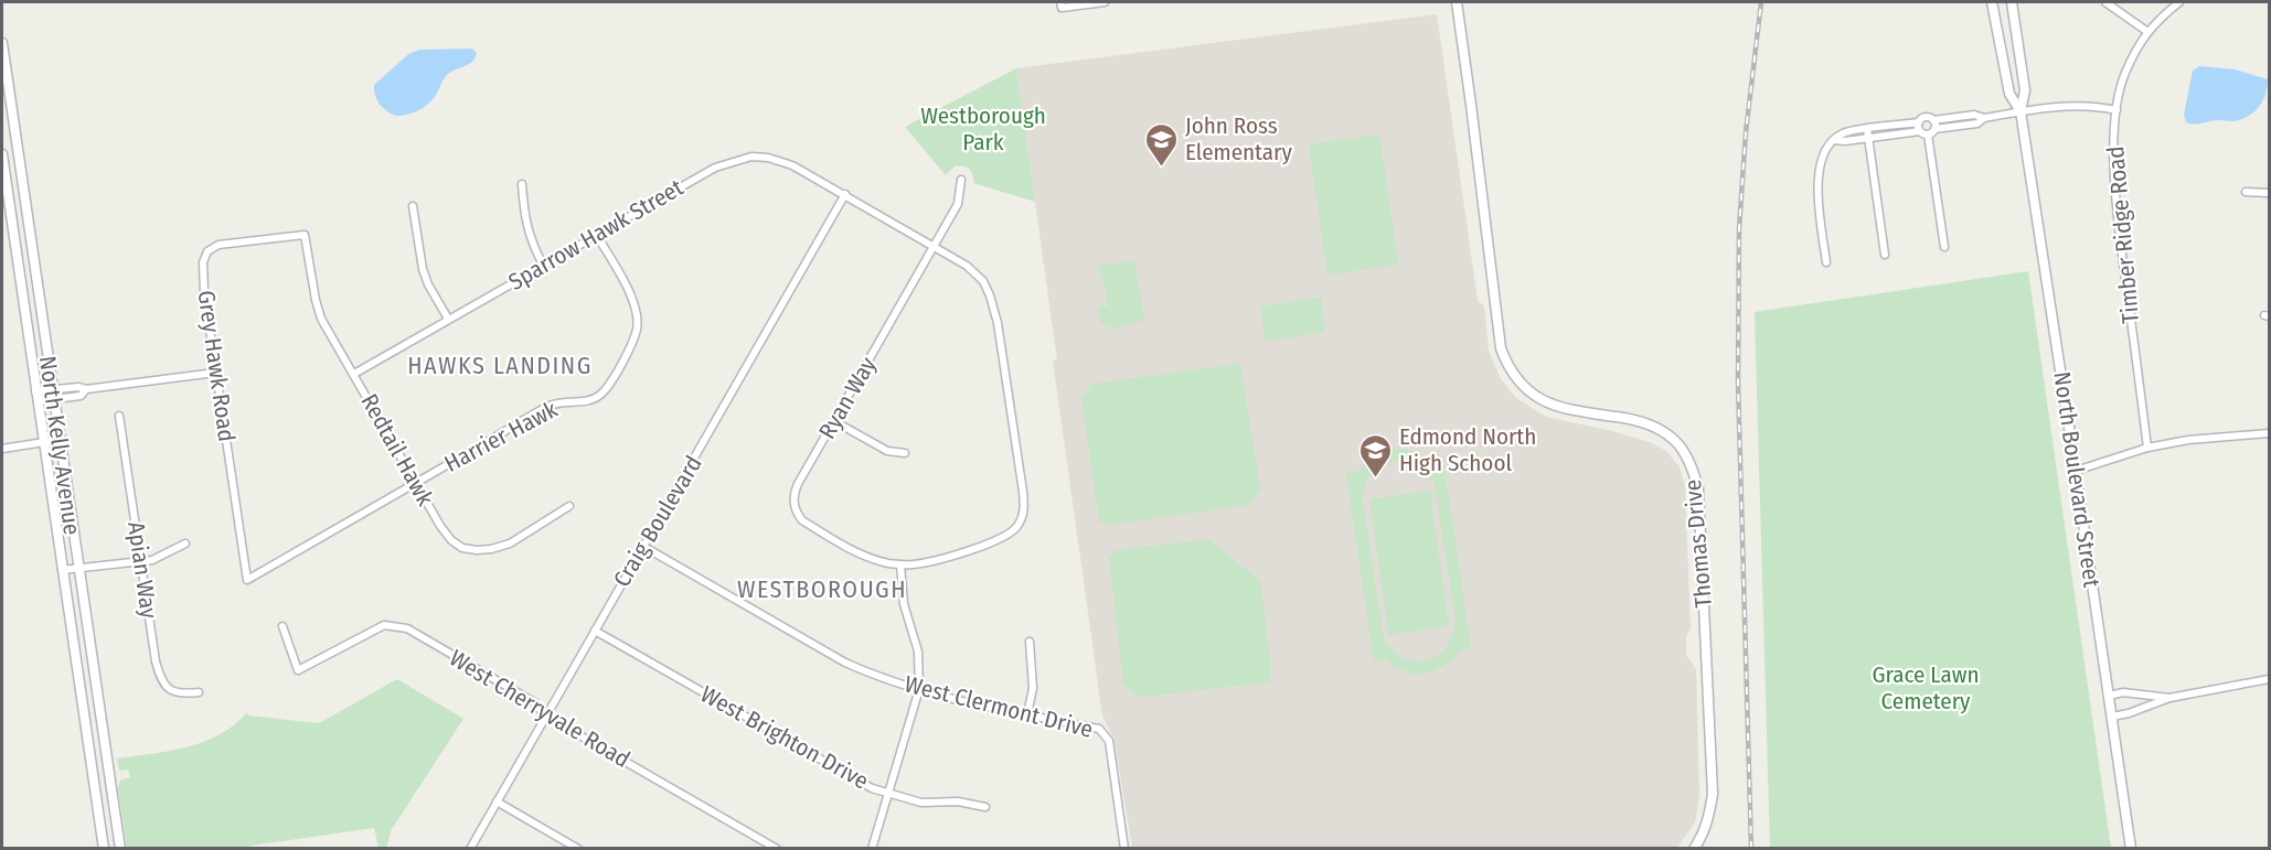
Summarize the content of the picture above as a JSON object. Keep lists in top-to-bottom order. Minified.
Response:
{"streets":{"street":["Sparrow Hawk Street","Timber Ridge Road","Grey Hawk Road","Ryan Way","Harrier Hawk","North Kelly Avenue","Redtail Hawk","North Boulevard Street","Craig Boulevard","Thomas Drive","Apian Way","West Clermont Drive","West Cherryvale Road","West Brighton Drive"]},"crossings":[["Sparrow Hawk Street","Ryan Way"],["Sparrow Hawk Street","Harrier Hawk"],["Sparrow Hawk Street","Redtail Hawk"],["Sparrow Hawk Street","Craig Boulevard"],["Grey Hawk Road","Harrier Hawk"],["Grey Hawk Road","Redtail Hawk"],["Harrier Hawk","Redtail Hawk"],["Craig Boulevard","West Clermont Drive"],["Craig Boulevard","West Cherryvale Road"],["Craig Boulevard","West Brighton Drive"]],"districts":["HAWKS LANDING","WESTBOROUGH"],"parks":["Westborough Park","Grace Lawn Cemetery"],"places":{"school or university":["John Ross Elementary","Edmond North High School"]}}
